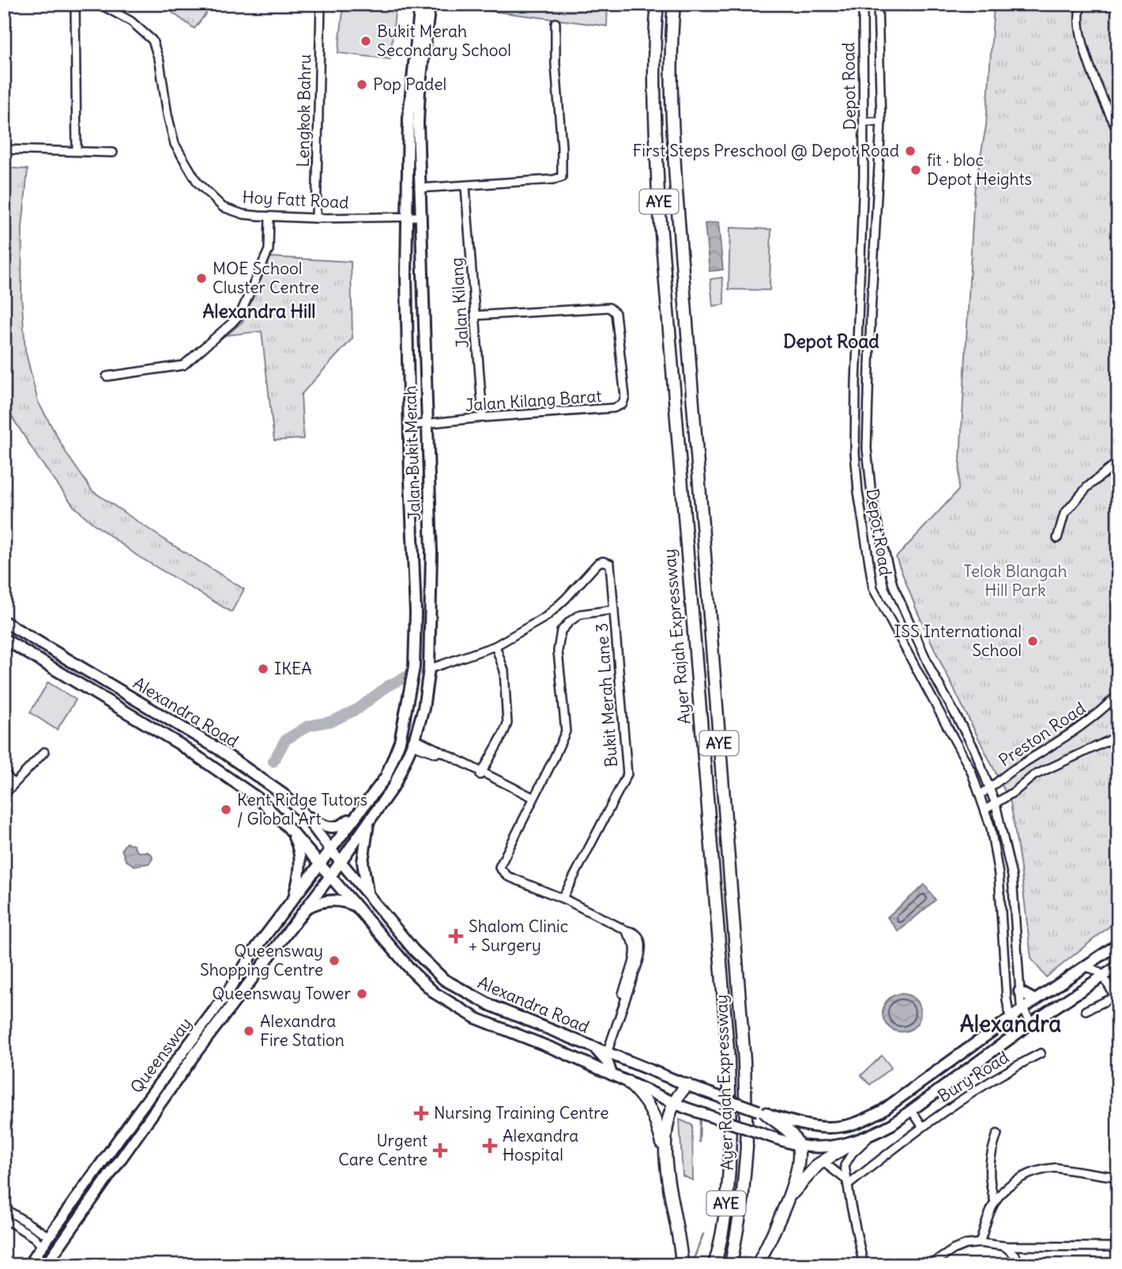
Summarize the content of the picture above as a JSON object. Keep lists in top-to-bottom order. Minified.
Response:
{"streets":{"highway":["AYE","Ayer Rajah Expressway"],"main road":["Jalan Bukit Merah","Alexandra Road","Queensway"],"street":["Depot Road","Lengkok Bahru","Hoy Fatt Road","Jalan Kilang","Jalan Kilang Barat","Bukit Merah Lane 3","Preston Road","Bury Road"]},"crossings":[["Depot Road","Alexandra Road"],["Depot Road","Preston Road"],["Lengkok Bahru","Hoy Fatt Road"],["Hoy Fatt Road","Jalan Bukit Merah"],["Jalan Kilang","Jalan Kilang Barat"],["Jalan Kilang Barat","Jalan Bukit Merah"],["Jalan Bukit Merah","Alexandra Road"],["Jalan Bukit Merah","Queensway"],["Alexandra Road","Queensway"]],"districts":["Alexandra Hill","Depot Road","Alexandra"],"parks":["Telok Blangah Hill Park"],"places":{"other":["Bukit Merah Secondary School","Pop Padel","First Steps Preschool @ Depot Road","fit · bloc Depot Heights","MOE School Cluster Centre","ISS International School","IKEA","Kent Ridge Tutors / Global Art","Queensway Shopping Centre","Queensway Tower","Alexandra Fire Station"],"health":["Shalom Clinic + Surgery","Nursing Training Centre","Alexandra Hospital","Urgent Care Centre"]}}
